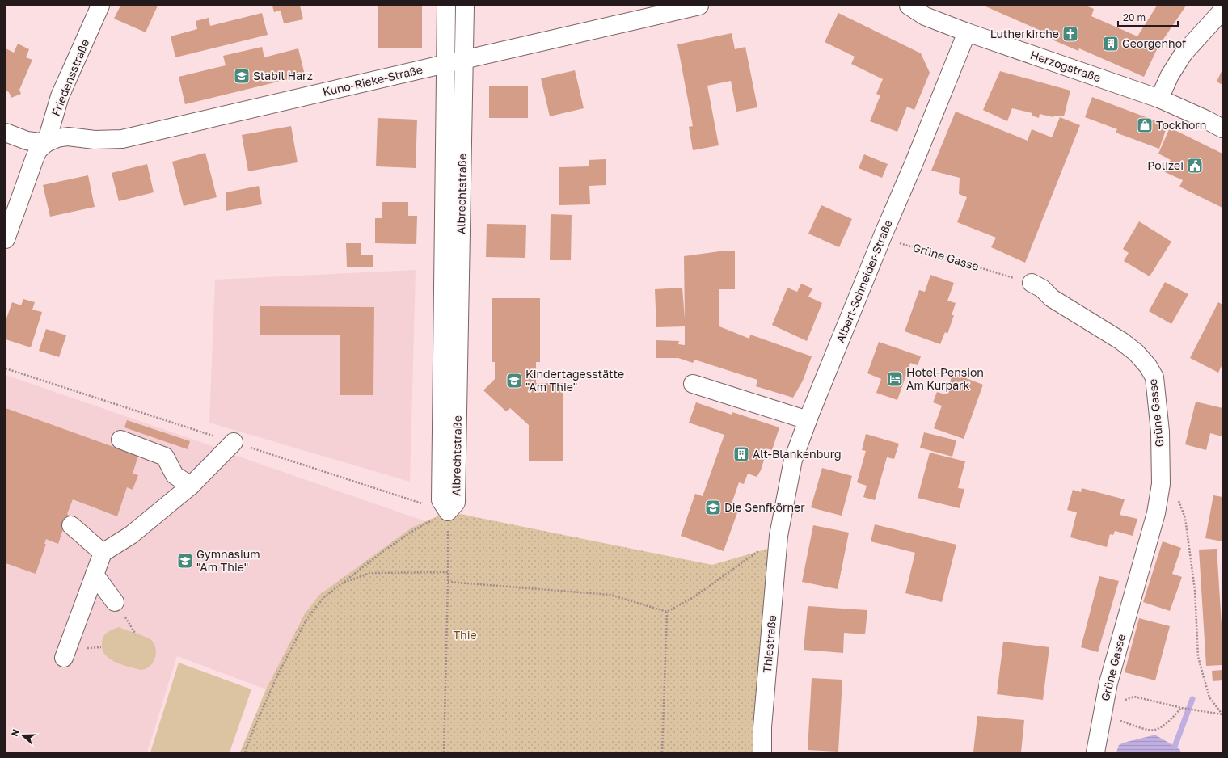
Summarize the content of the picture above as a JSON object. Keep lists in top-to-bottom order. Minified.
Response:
{"streets":{"street":["Herzogstraße","Friedensstraße","Kuno-Rieke-Straße","Albrechtstraße","Grüne Gasse","Albert-Schneider-Straße","Thiestraße"]},"crossings":[["Herzogstraße","Albert-Schneider-Straße"],["Friedensstraße","Kuno-Rieke-Straße"],["Kuno-Rieke-Straße","Albrechtstraße"],["Grüne Gasse","Albert-Schneider-Straße"],["Albert-Schneider-Straße","Thiestraße"]],"parks":["Thie"],"places":{"church":["Lutherkirche"],"building":["Georgenhof","Alt-Blankenburg"],"school or university":["Stabil Harz","Kindertagesstätte \"Am Thie\"","Die Senfkörner","Gymnasium \"Am Thie\""],"shop":["Tockhorn"],"public building":["Polizei"],"hotel":["Hotel-Pension Am Kurpark"]},"scale_bar":"20 m","north":"left"}
